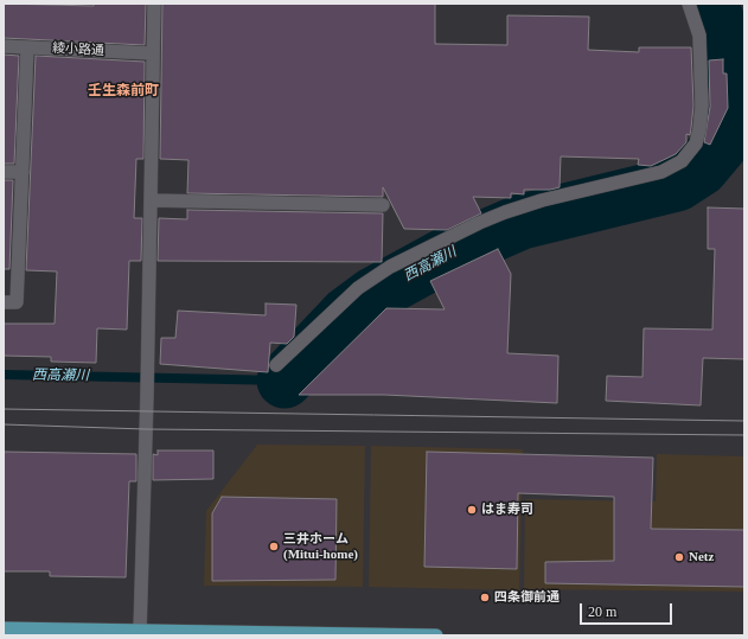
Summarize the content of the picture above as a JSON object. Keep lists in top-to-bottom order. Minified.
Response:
{"streets":{"street":["綾小路通"]},"districts":["壬生森前町"],"water":["西高瀬川"],"places":["はま寿司","三井ホーム (Mitui-home)","Netz","四条御前通"],"scale_bar":"20 m"}
